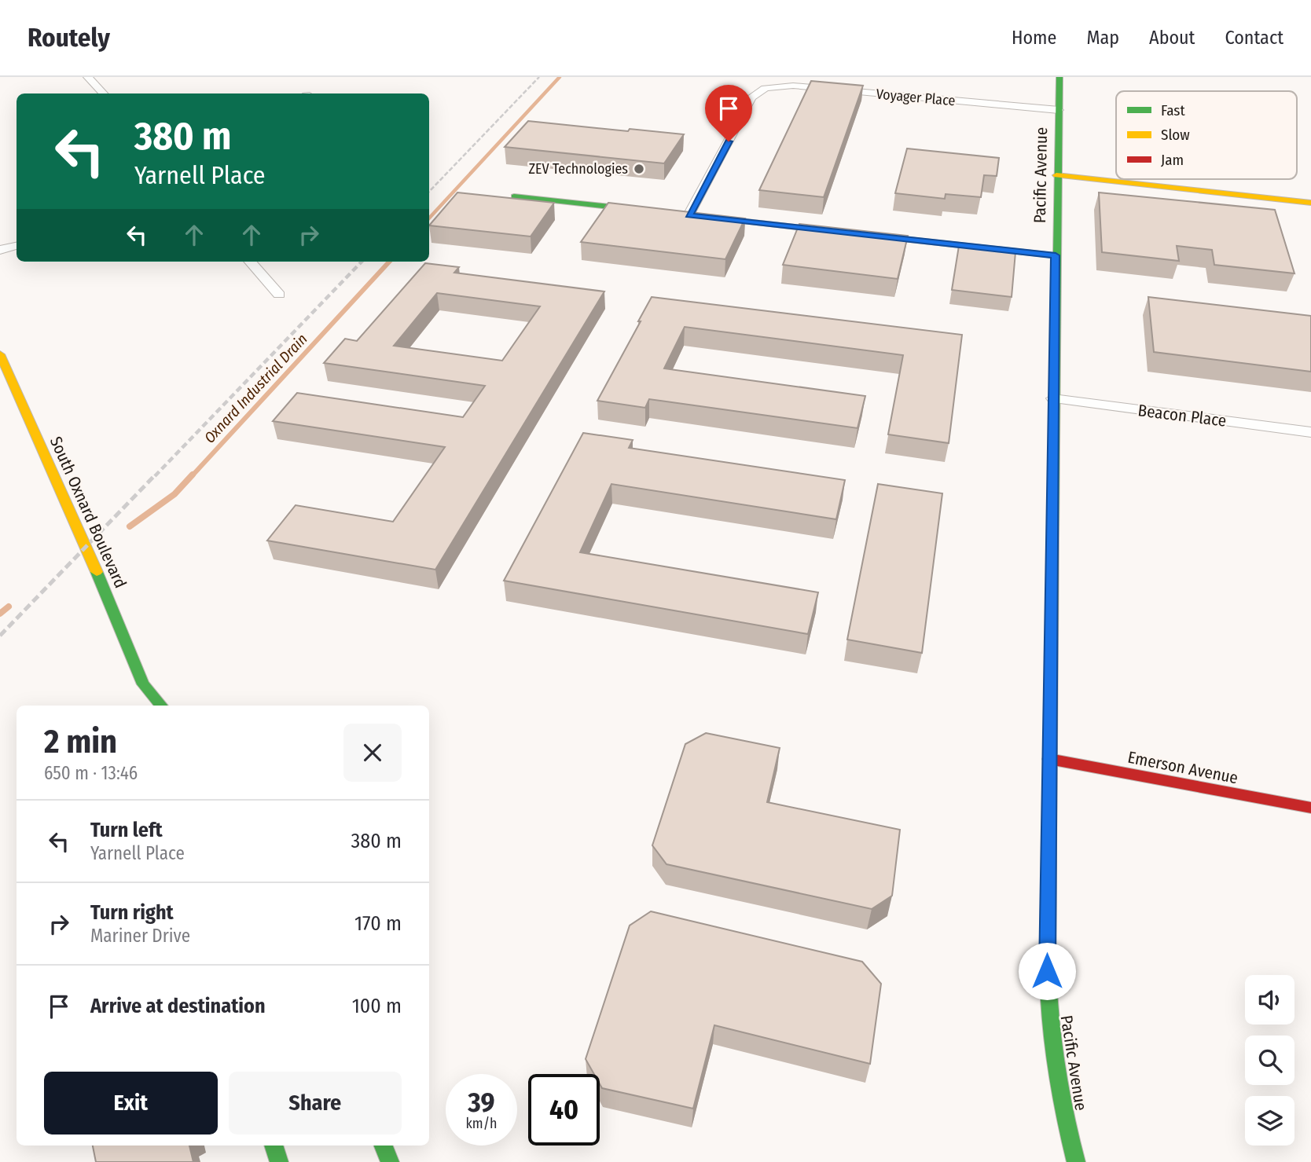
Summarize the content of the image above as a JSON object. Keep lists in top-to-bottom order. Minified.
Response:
{"streets":{"street":["Voyager Place","Pacific Avenue","Beacon Place","South Oxnard Boulevard","Emerson Avenue"]},"crossings":[["Voyager Place","Pacific Avenue"],["Pacific Avenue","Beacon Place"],["Pacific Avenue","Emerson Avenue"]],"water":["Oxnard Industrial Drain"],"places":["ZEV Technologies"],"legend":["Fast","Slow","Jam"],"page":{"header":"Routely","nav":["Home","Map","About","Contact"],"turn":["380 m","Yarnell Place"],"heading":["2 min","650 m · 13:46"],"list":[{"name":"Turn left","note":"Yarnell Place","value":"380 m"},{"name":"Turn right","note":"Mariner Drive","value":"170 m"},{"name":"Arrive at destination","value":"100 m"}],"buttons":["Exit","Share"],"speed":"39 km/h","limit":"40"}}
